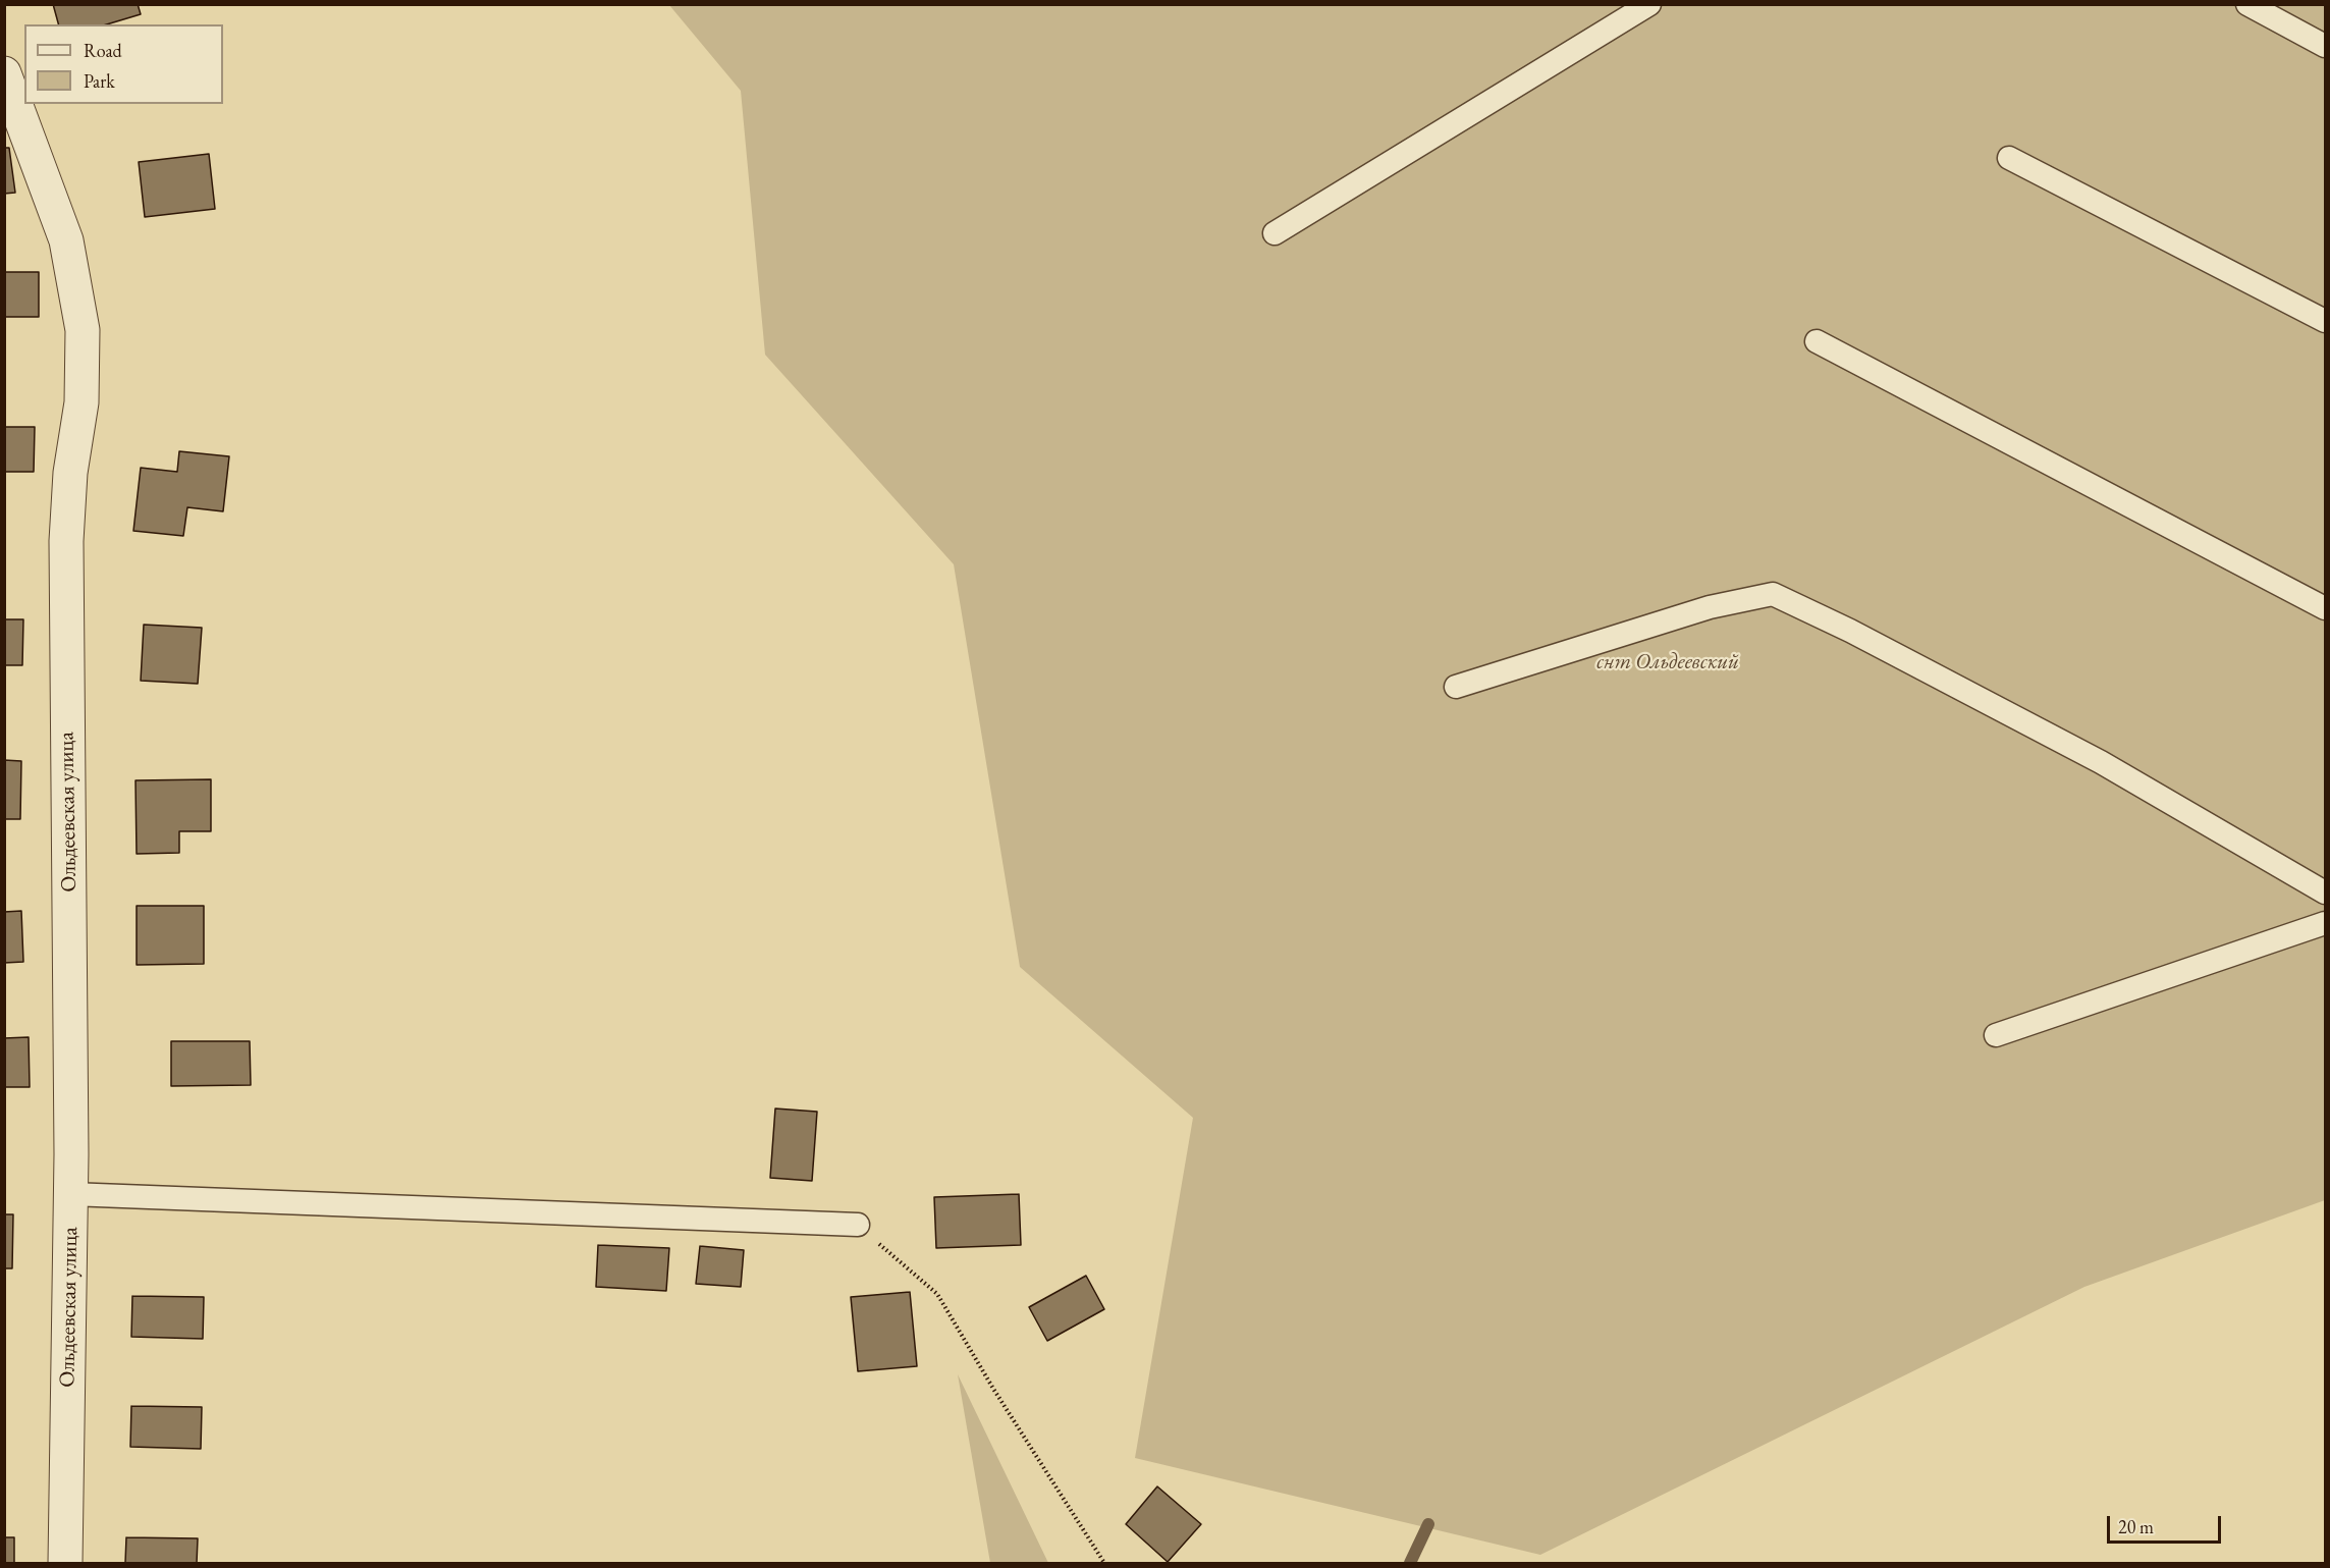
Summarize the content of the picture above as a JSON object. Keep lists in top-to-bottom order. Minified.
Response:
{"streets":{"street":["Ольдеевская улица"]},"parks":["снт Ольдеевский"],"legend":["Road","Park"],"scale_bar":"20 m"}
